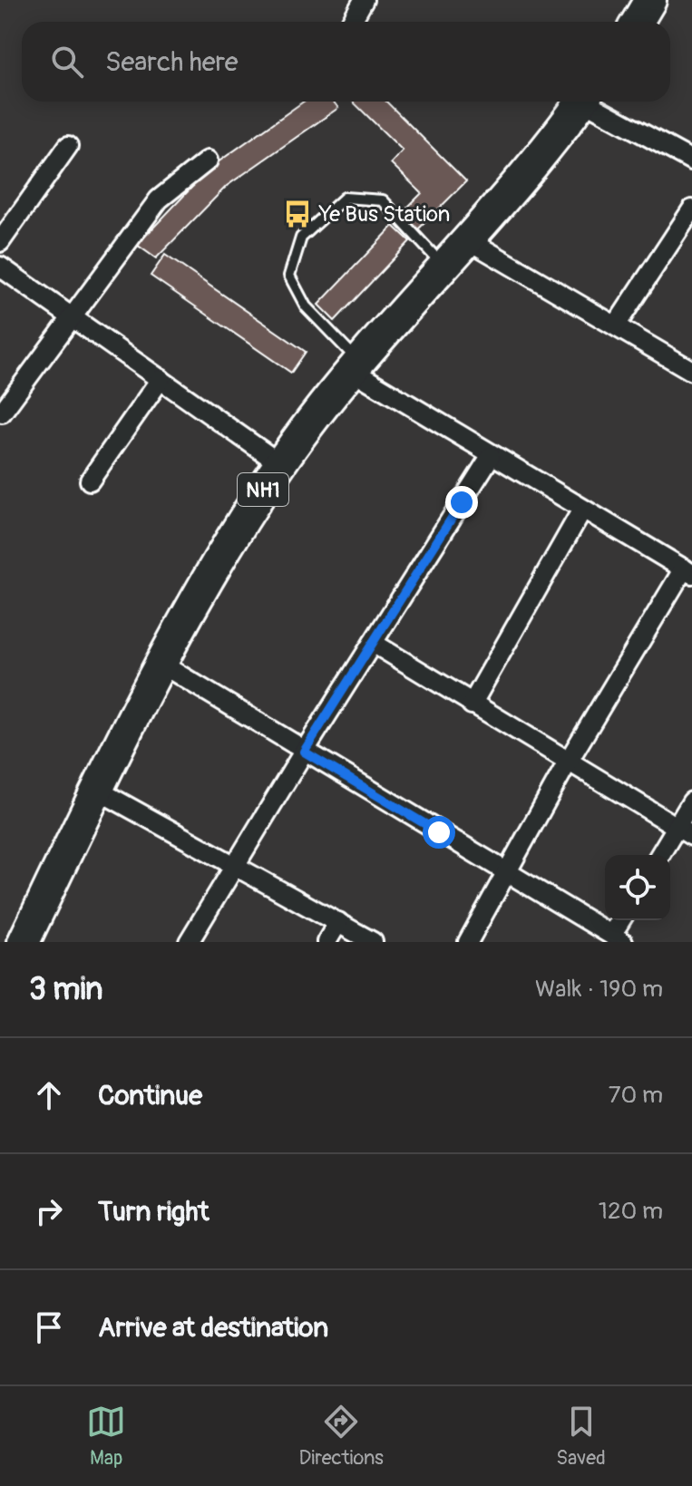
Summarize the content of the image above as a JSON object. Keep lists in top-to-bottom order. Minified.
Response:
{"streets":{"highway":["NH1"]},"places":{"bus stop":["Ye Bus Station"]},"page":{"search":"Search here","heading":["3 min","Walk · 190 m"],"list":[["Continue","70 m"],["Turn right","120 m"],"Arrive at destination"],"nav":["Map","Directions","Saved"]}}
